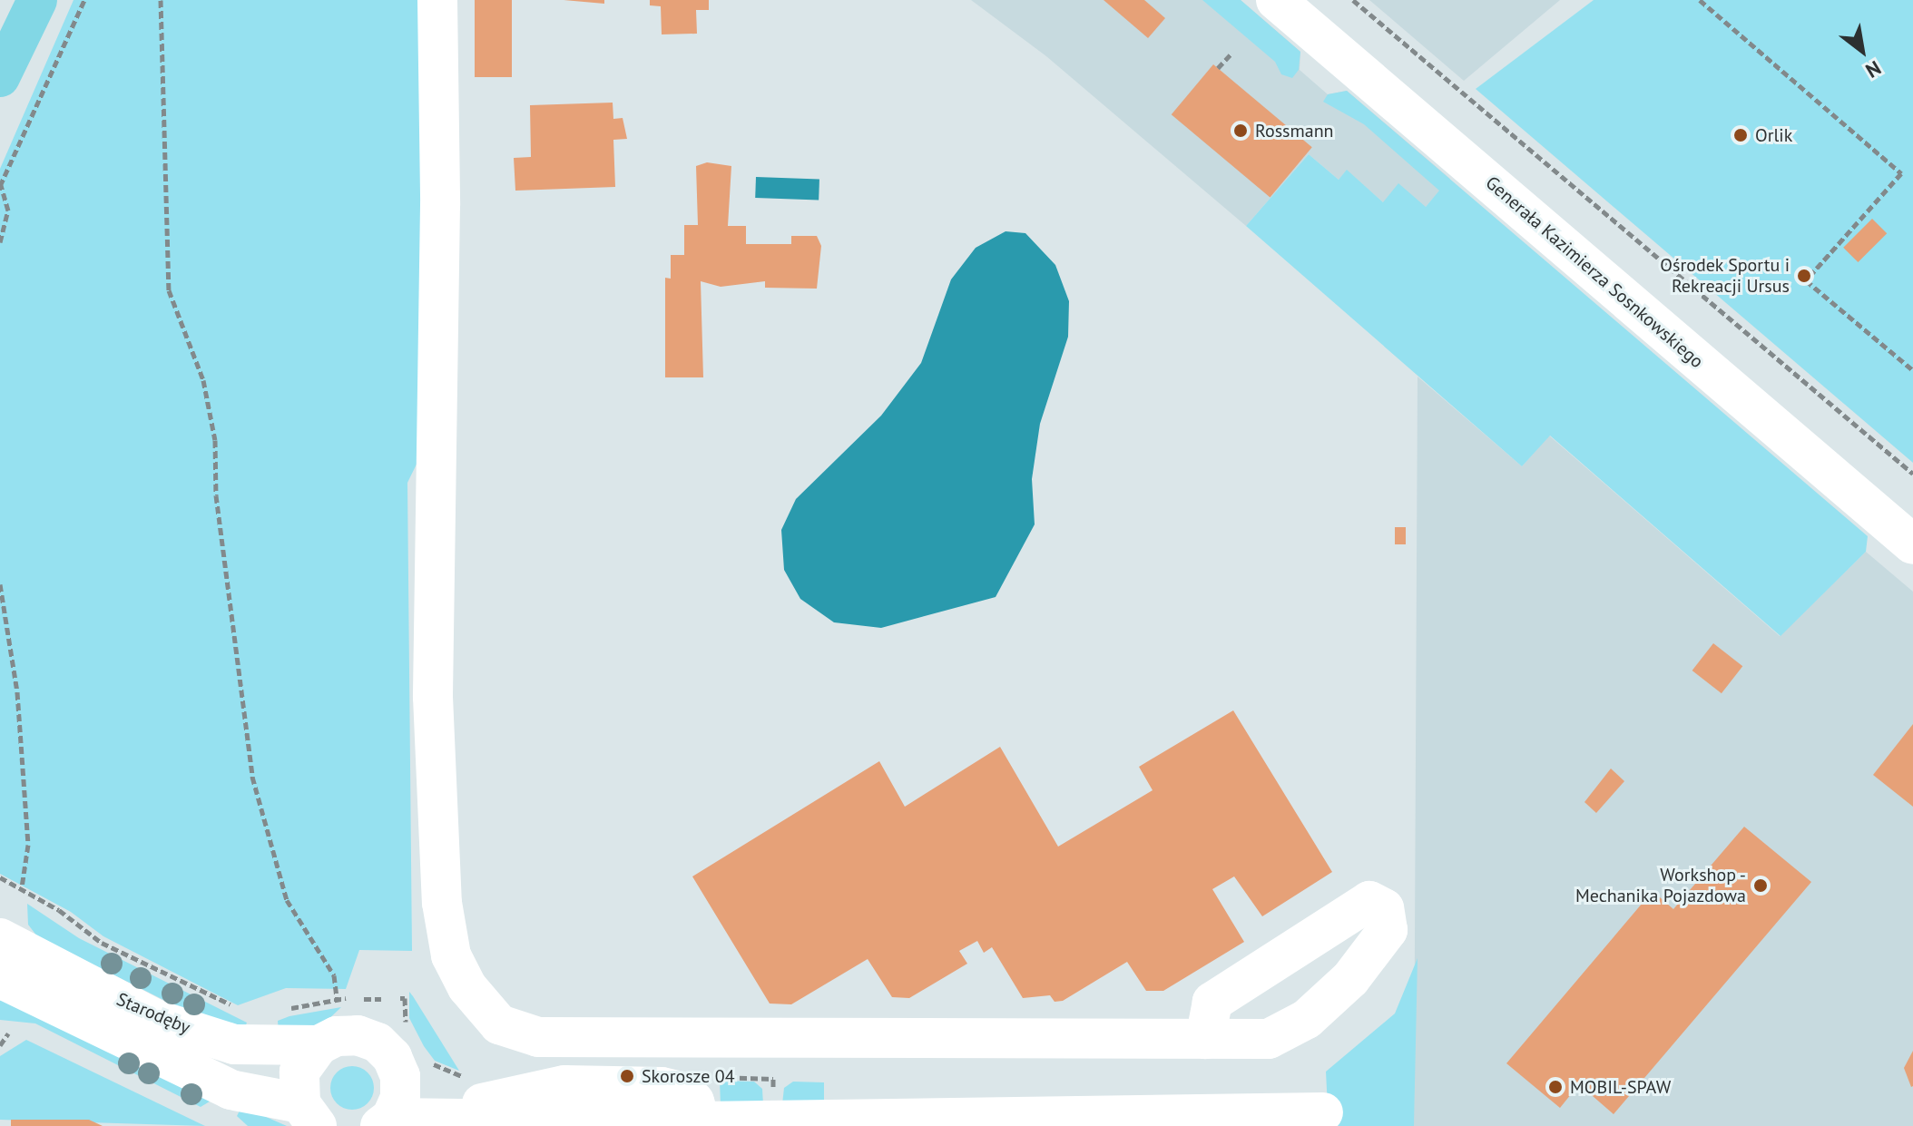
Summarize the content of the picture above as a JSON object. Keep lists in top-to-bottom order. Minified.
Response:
{"streets":{"street":["Generała Kazimierza Sosnkowskiego","Starodęby"]},"places":["Rossmann","Orlik","Ośrodek Sportu i Rekreacji Ursus","Workshop - Mechanika Pojazdowa","Skorosze 04","MOBIL-SPAW"],"north":"bottom right"}
